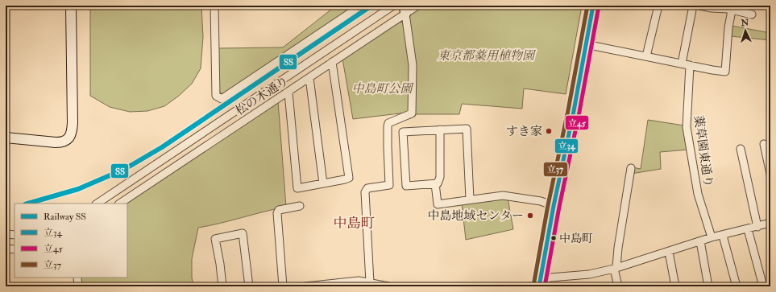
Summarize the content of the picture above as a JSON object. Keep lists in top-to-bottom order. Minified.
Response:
{"streets":{"street":["松の木通り","薬草園東通り"]},"districts":["中島町"],"parks":["東京都薬用植物園","中島町公園"],"places":["すき家","中島地域センター","中島町"],"lines":["rail line SS","transit line 立34","transit line 立37","transit line 立45"],"legend":["Railway SS","立34","立45","立37"],"north":"top"}
